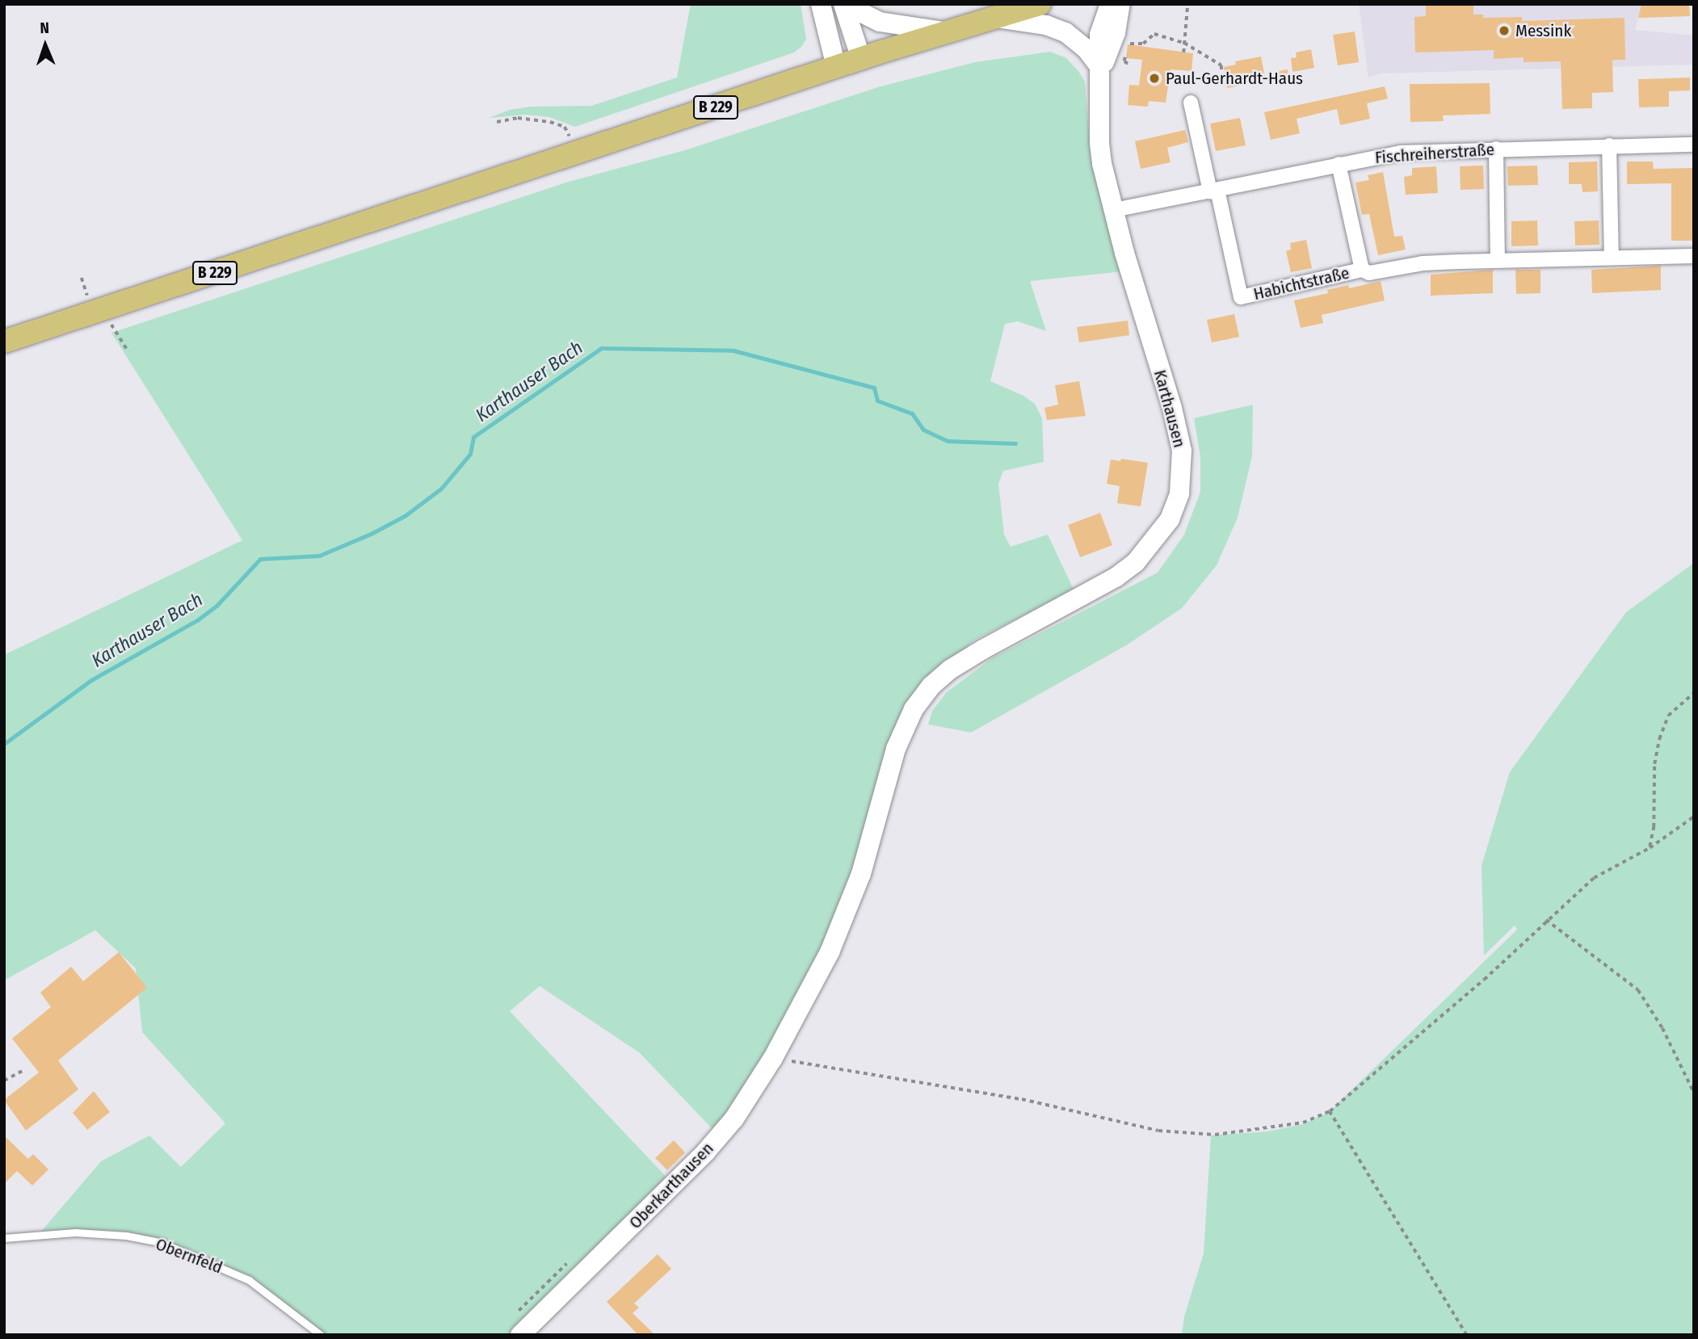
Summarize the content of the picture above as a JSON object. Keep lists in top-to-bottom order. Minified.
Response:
{"streets":{"main road":["B 229","Karthausen","Oberkarthausen"],"street":["Fischreiherstraße","Habichtstraße"],"lane":["Obernfeld"]},"crossings":[["Fischreiherstraße","Habichtstraße"],["Fischreiherstraße","Karthausen"],["Karthausen","Oberkarthausen"]],"water":["Karthauser Bach"],"places":["Messink","Paul-Gerhardt-Haus"],"north":"top"}
